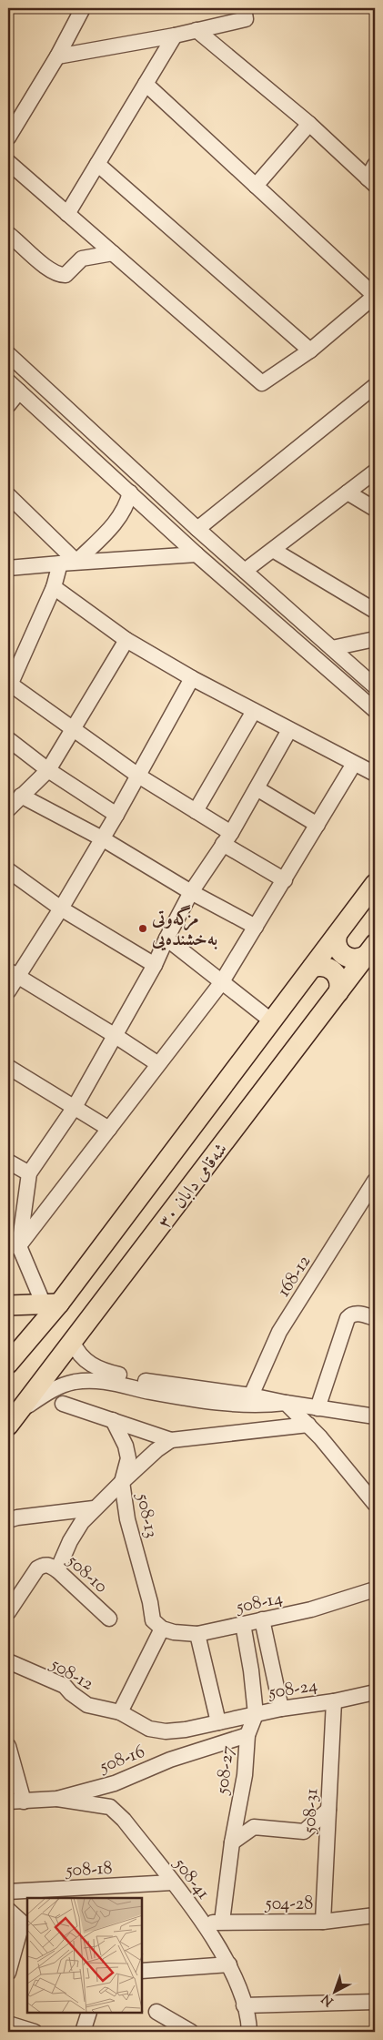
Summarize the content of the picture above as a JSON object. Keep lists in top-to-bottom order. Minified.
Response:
{"streets":{"main road":["شەقامی دابان ٣٠"],"street":["168-12","508-13","508-10","508-14","508-12","508-24","508-16","508-27","508-31","508-18","508-41","504-28"]},"crossings":[["508-13","508-14"],["508-14","508-27"],["508-12","508-24"],["508-12","508-27"],["508-24","508-27"],["508-24","508-31"],["508-16","508-27"],["508-16","508-41"],["508-27","504-28"],["508-31","504-28"],["508-18","508-41"],["508-41","504-28"]],"places":["مزگەوتی بەخشندەیی"],"north":"bottom left"}
